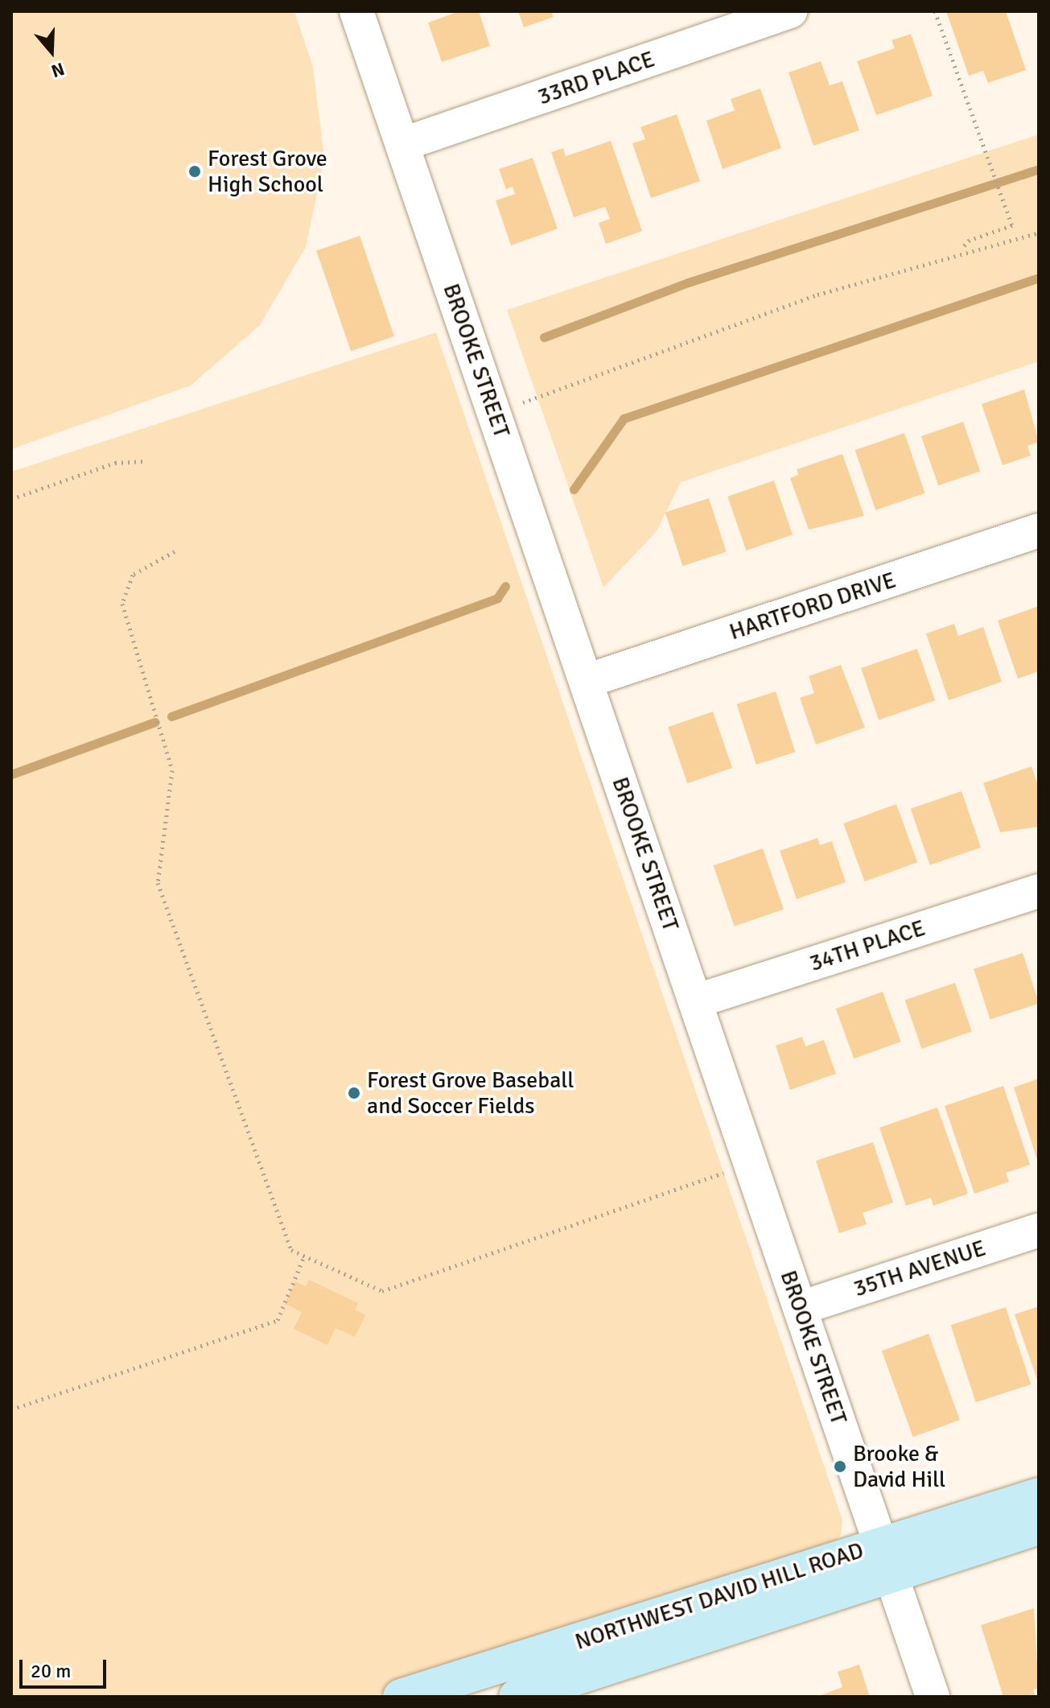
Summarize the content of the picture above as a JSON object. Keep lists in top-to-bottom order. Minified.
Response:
{"streets":{"street":["33RD PLACE","BROOKE STREET","HARTFORD DRIVE","34TH PLACE","35TH AVENUE","NORTHWEST DAVID HILL ROAD"]},"crossings":[["33RD PLACE","BROOKE STREET"],["BROOKE STREET","HARTFORD DRIVE"],["BROOKE STREET","34TH PLACE"],["BROOKE STREET","35TH AVENUE"],["BROOKE STREET","NORTHWEST DAVID HILL ROAD"]],"places":["Forest Grove High School","Forest Grove Baseball and Soccer Fields","Brooke & David Hill"],"scale_bar":"20 m","north":"bottom"}
